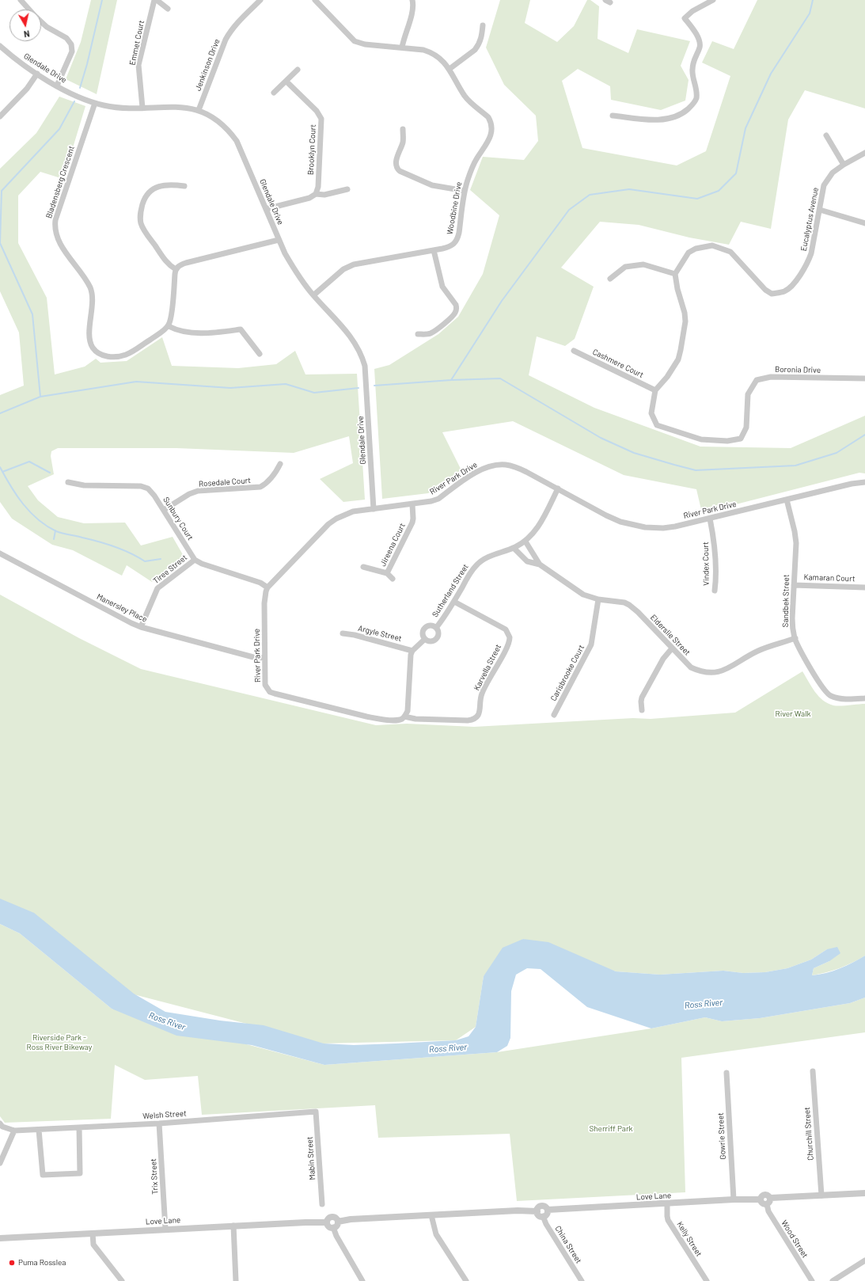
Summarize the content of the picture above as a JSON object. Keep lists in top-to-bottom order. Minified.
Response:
{"streets":{"street":["Emmet Court","Jenkinson Drive","Glendale Drive","Brooklyn Court","Bladensberg Crescent","Woodbine Drive","Eucalyptus Avenue","Cashmere Court","Boronia Drive","River Park Drive","Rosedale Court","Sunbury Court","Jireena Court","Vindex Court","Tiree Street","Kamaran Court","Sutherland Street","Sandbek Street","Manersley Place","Argyle Street","Elderslie Street","Karvella Street","Carisbrooke Court","Welsh Street","Churchill Street","Gowrie Street","Mabin Street","Trix Street","Love Lane","Kelly Street","Wood Street","China Street"]},"crossings":[["Emmet Court","Glendale Drive"],["Jenkinson Drive","Glendale Drive"],["Glendale Drive","Bladensberg Crescent"],["Glendale Drive","Woodbine Drive"],["Glendale Drive","River Park Drive"],["Cashmere Court","Boronia Drive"],["River Park Drive","Jireena Court"],["River Park Drive","Vindex Court"],["River Park Drive","Sutherland Street"],["River Park Drive","Sandbek Street"],["River Park Drive","Manersley Place"],["River Park Drive","Karvella Street"],["Rosedale Court","Sunbury Court"],["Sunbury Court","Tiree Street"],["Tiree Street","Manersley Place"],["Kamaran Court","Sandbek Street"],["Sutherland Street","Elderslie Street"],["Sutherland Street","Karvella Street"],["Sandbek Street","Elderslie Street"],["Elderslie Street","Carisbrooke Court"],["Welsh Street","Mabin Street"],["Welsh Street","Trix Street"],["Gowrie Street","Love Lane"],["Trix Street","Love Lane"],["Love Lane","Kelly Street"],["Love Lane","Wood Street"],["Love Lane","China Street"]],"water":["Ross River"],"parks":["River Walk","Riverside Park - Ross River Bikeway","Sherriff Park"],"places":["Puma Rosslea"],"north":"bottom"}
